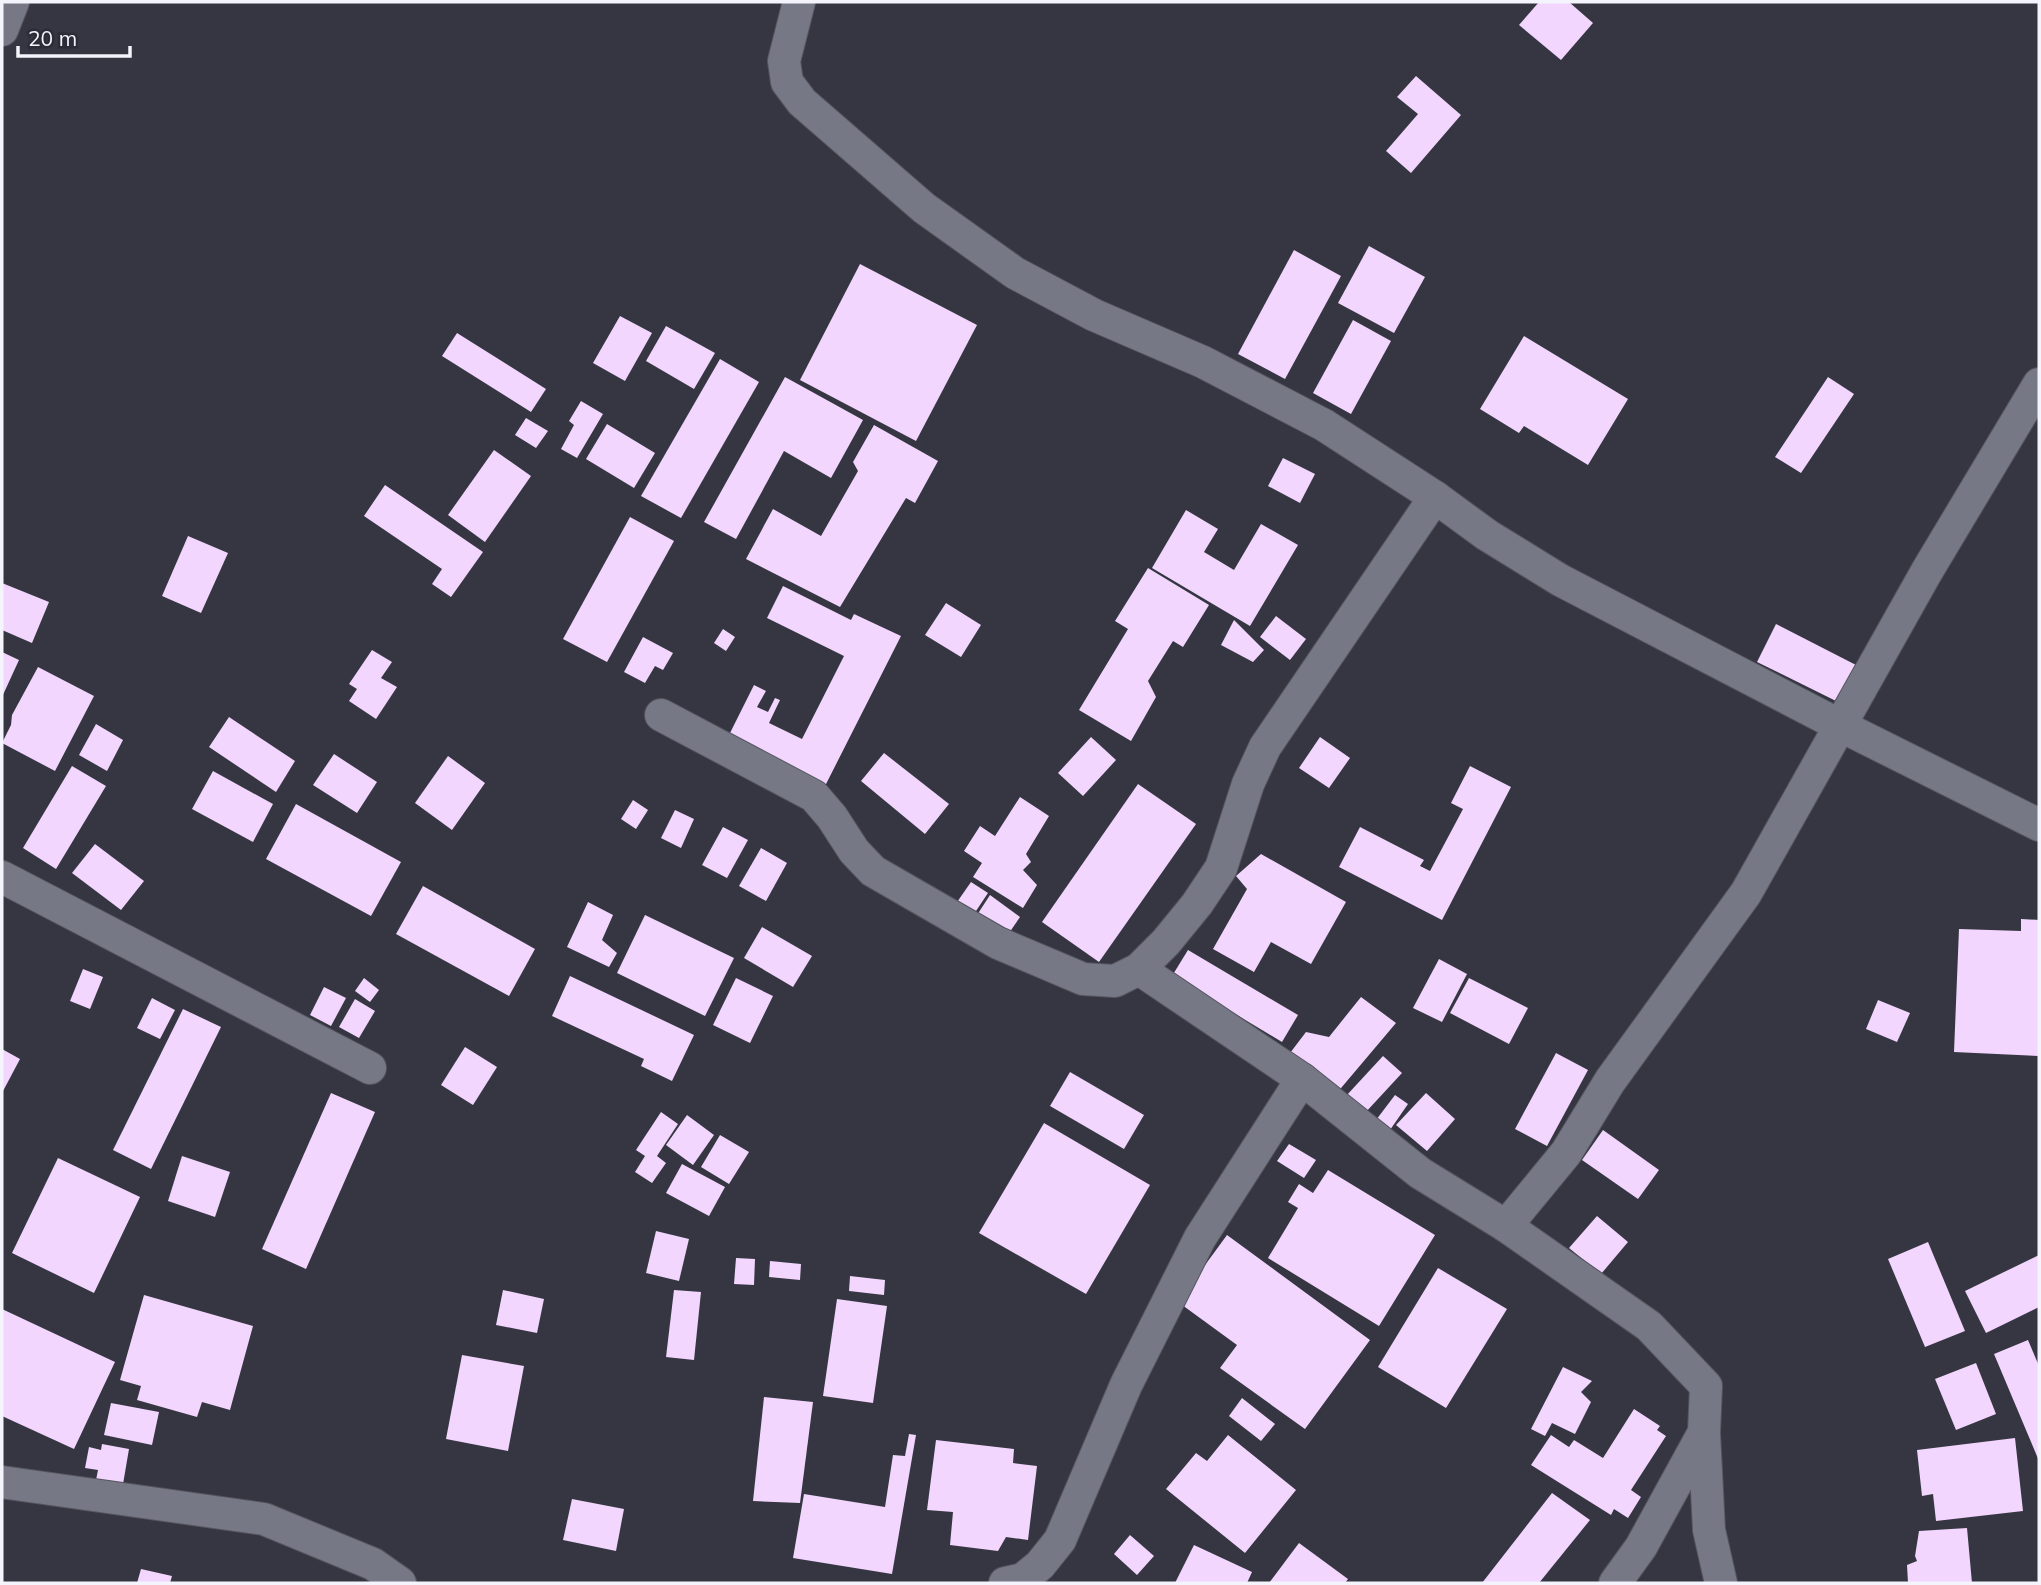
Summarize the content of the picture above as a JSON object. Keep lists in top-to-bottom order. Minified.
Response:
{"scale_bar":"20 m"}
